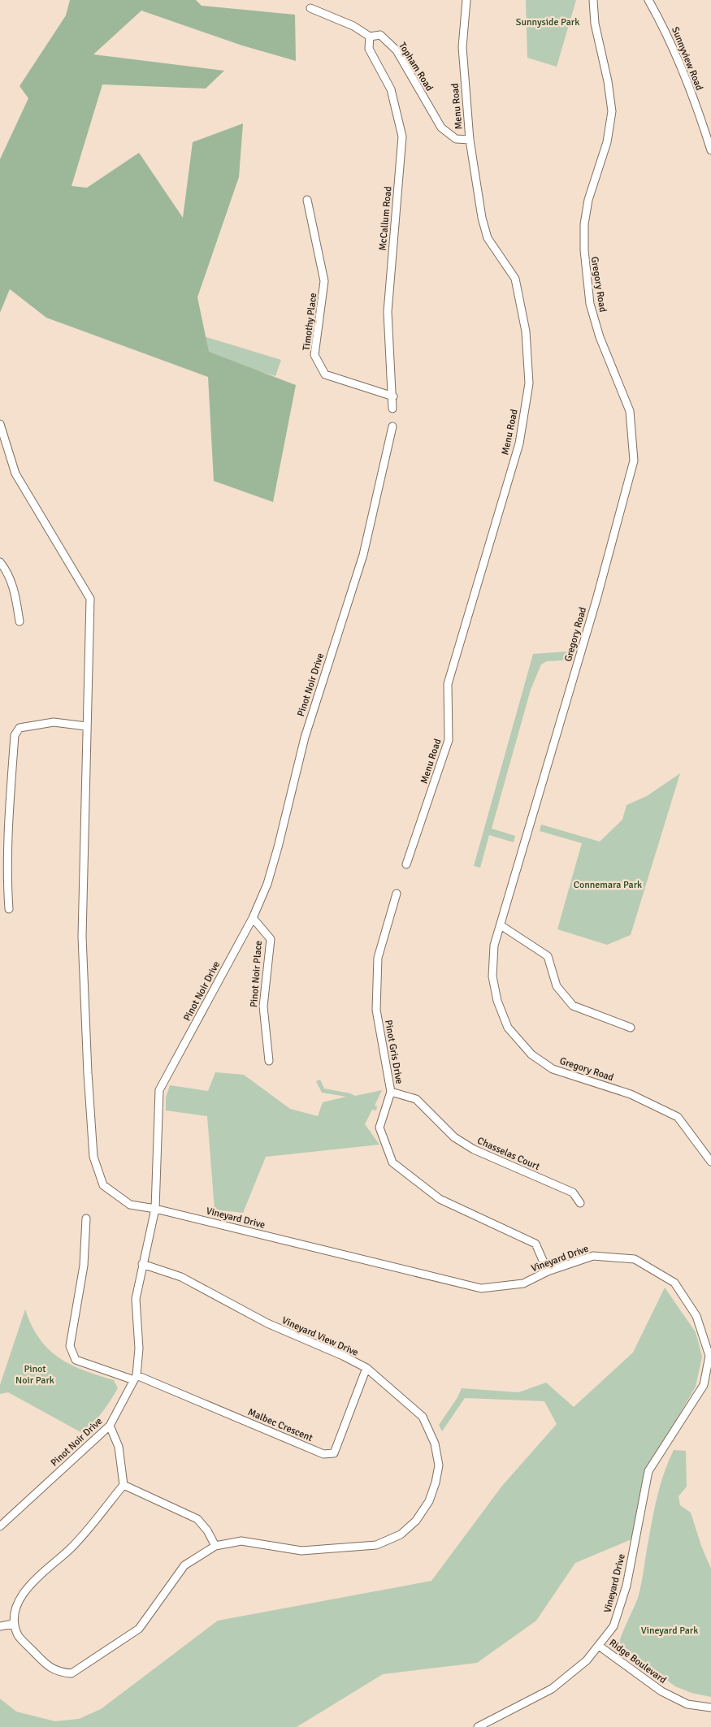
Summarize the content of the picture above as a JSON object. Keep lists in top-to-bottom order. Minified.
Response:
{"streets":{"street":["Sunnyview Road","Topham Road","Menu Road","McCallum Road","Gregory Road","Timothy Place","Pinot Noir Drive","Pinot Noir Place","Pinot Gris Drive","Chasselas Court","Vineyard Drive","Vineyard View Drive","Malbec Crescent","Ridge Boulevard"]},"crossings":[["Topham Road","Menu Road"],["Topham Road","McCallum Road"],["McCallum Road","Timothy Place"],["Pinot Noir Drive","Pinot Noir Place"],["Pinot Noir Drive","Vineyard Drive"],["Pinot Noir Drive","Vineyard View Drive"],["Pinot Noir Drive","Malbec Crescent"],["Pinot Gris Drive","Chasselas Court"],["Pinot Gris Drive","Vineyard Drive"],["Vineyard Drive","Ridge Boulevard"],["Vineyard View Drive","Malbec Crescent"]],"parks":["Sunnyside Park","Connemara Park","Pinot Noir Park","Vineyard Park"]}
